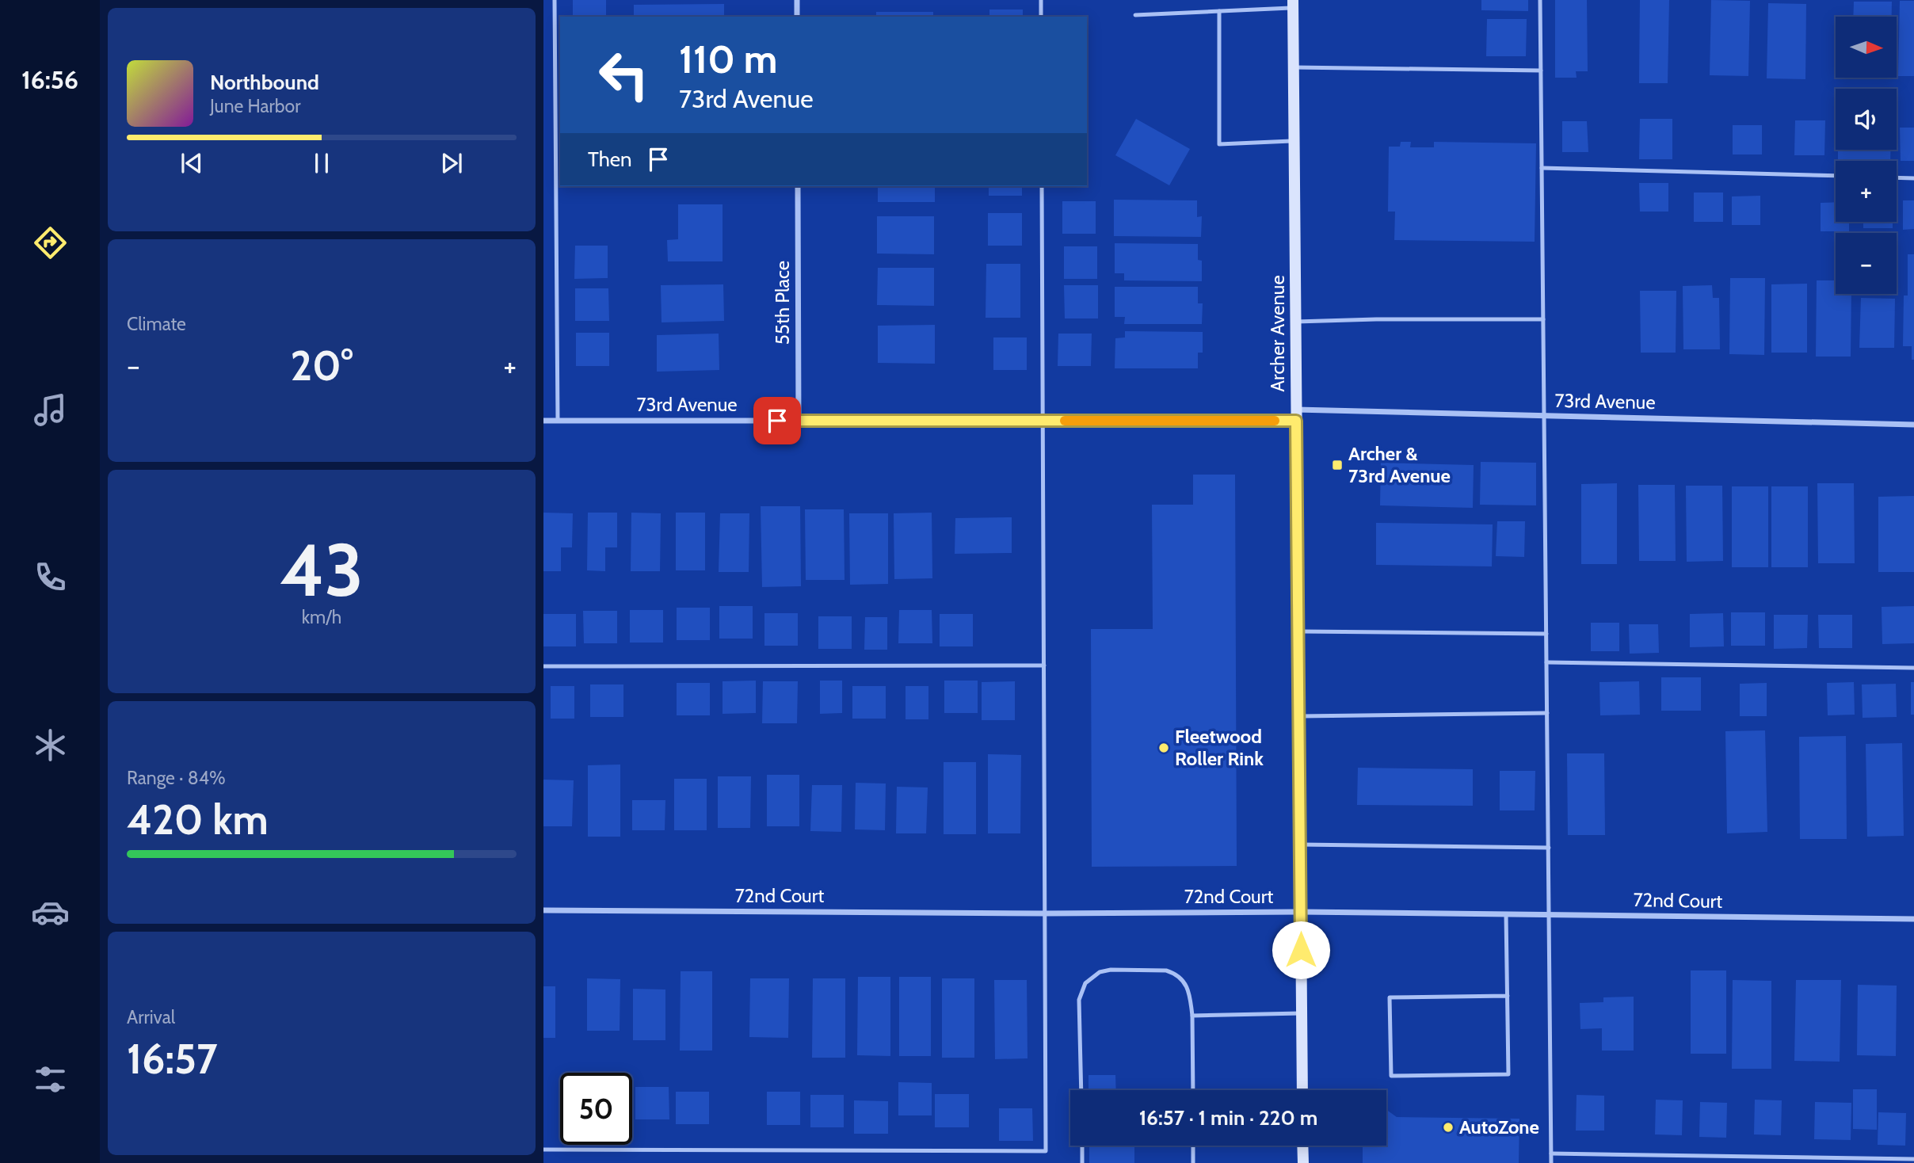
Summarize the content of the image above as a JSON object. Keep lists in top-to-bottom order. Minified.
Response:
{"streets":{"main road":["Archer Avenue"],"street":["55th Place","73rd Avenue","72nd Court"]},"crossings":[["55th Place","73rd Avenue"],["Archer Avenue","73rd Avenue"],["Archer Avenue","72nd Court"]],"places":{"transit":["Archer & 73rd Avenue"],"other":["Fleetwood Roller Rink","AutoZone"]},"north":"right","page":{"tabs":"16:56","map_buttons":["+","−"],"turn":["110 m","73rd Avenue"],"song":["Northbound","June Harbor"],"then":"Then","tile":["Climate",["43","km/h"],["Range · 84%","420 km"],["Arrival","16:57"]],"heat":["−","20°","+"],"limit":"50","trip":"16:57 · 1 min · 220 m"}}
